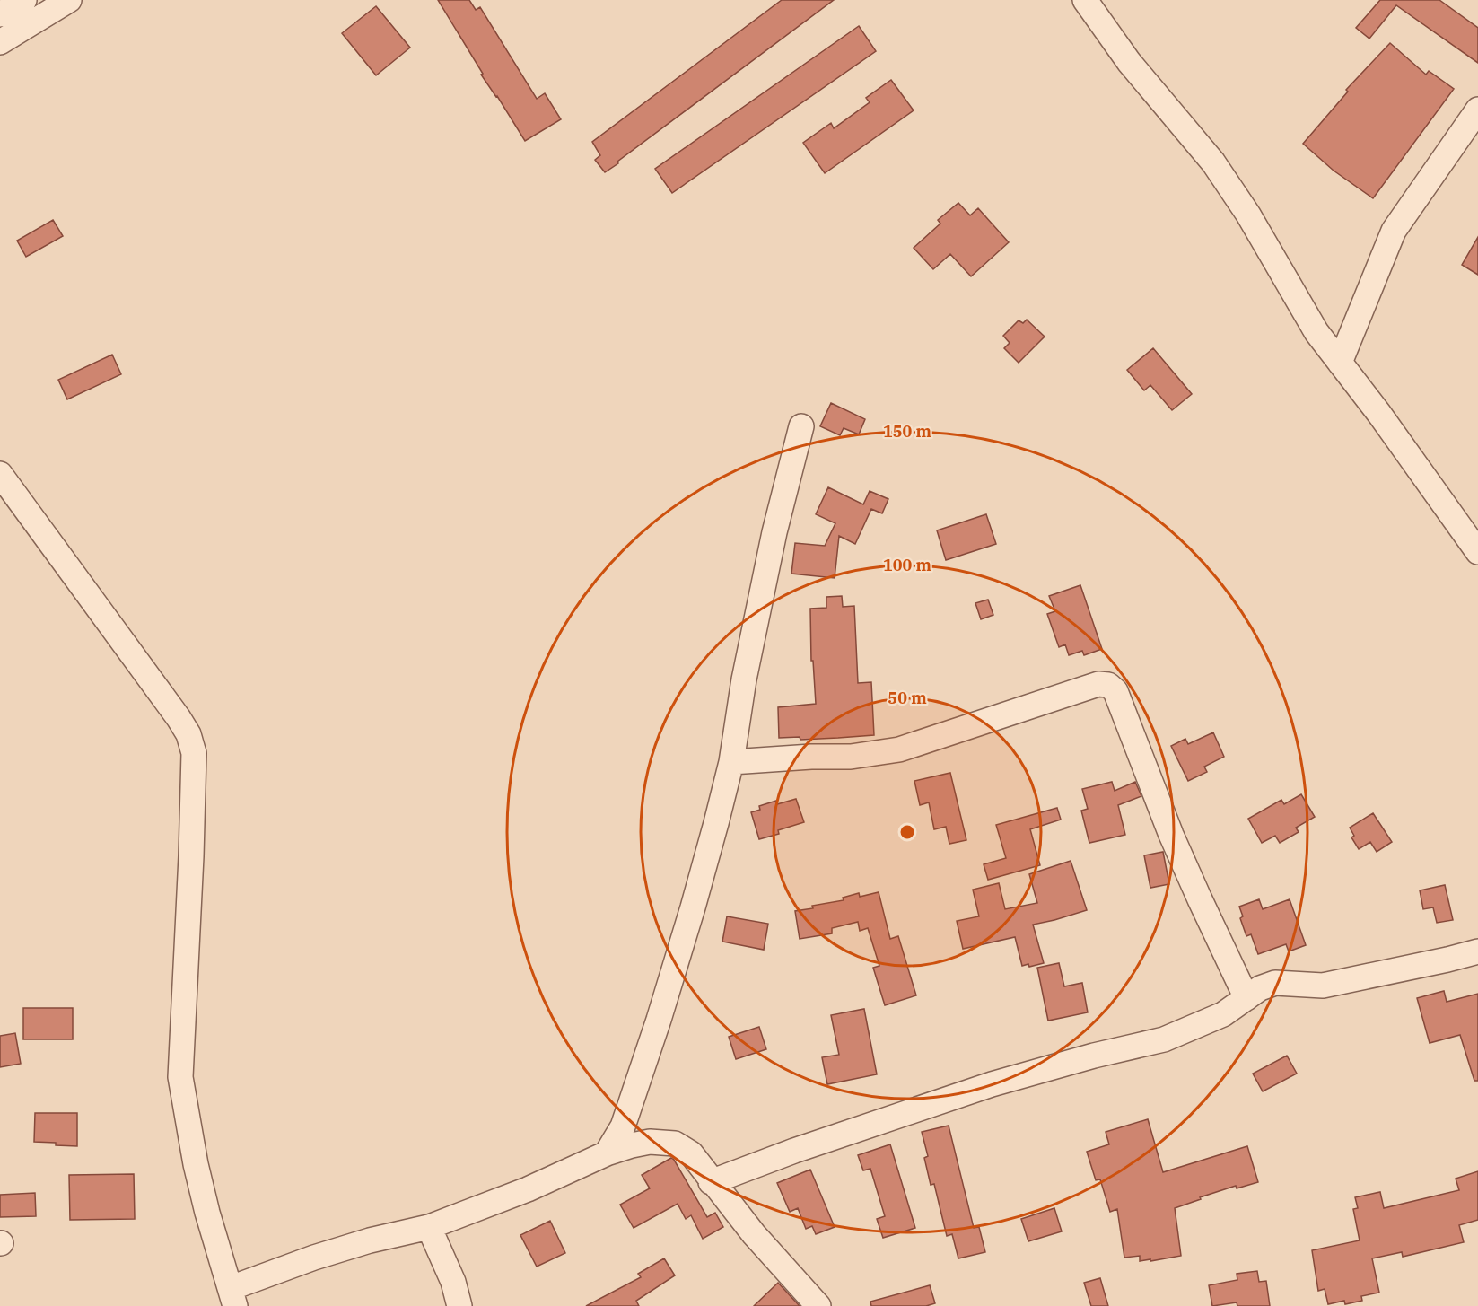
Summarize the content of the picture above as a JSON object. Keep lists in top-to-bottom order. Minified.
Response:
{"rings":["150 m","100 m","50 m"]}
